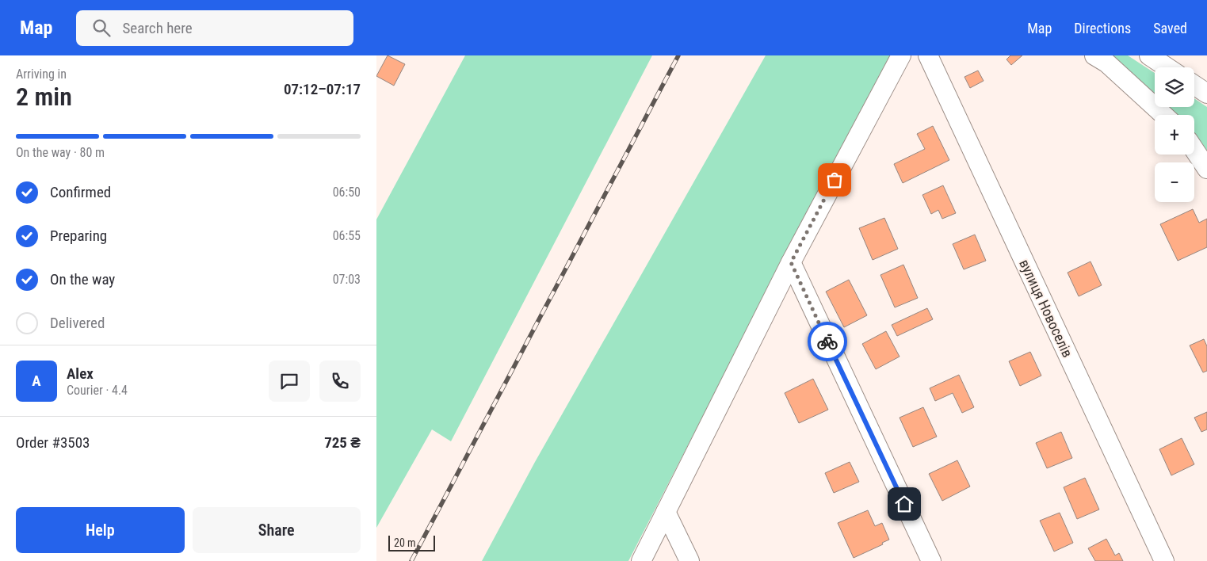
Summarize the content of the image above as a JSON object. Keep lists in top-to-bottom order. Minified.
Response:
{"streets":{"street":["вулиця Новоселів"]},"scale_bar":"20 m","page":{"header":"Map","search":"Search here","nav":["Map","Directions","Saved"],"heading":["2 min","Arriving in","07:12–07:17"],"panel":["Alex","Courier · 4.4","Order #3503","725 ₴"],"map_buttons":["+","−"],"bar":"On the way · 80 m","list":[["Confirmed","06:50"],["Preparing","06:55"],["On the way","07:03"],"Delivered"],"round":"A","buttons":["Help","Share"],"scale":"20 m"}}
